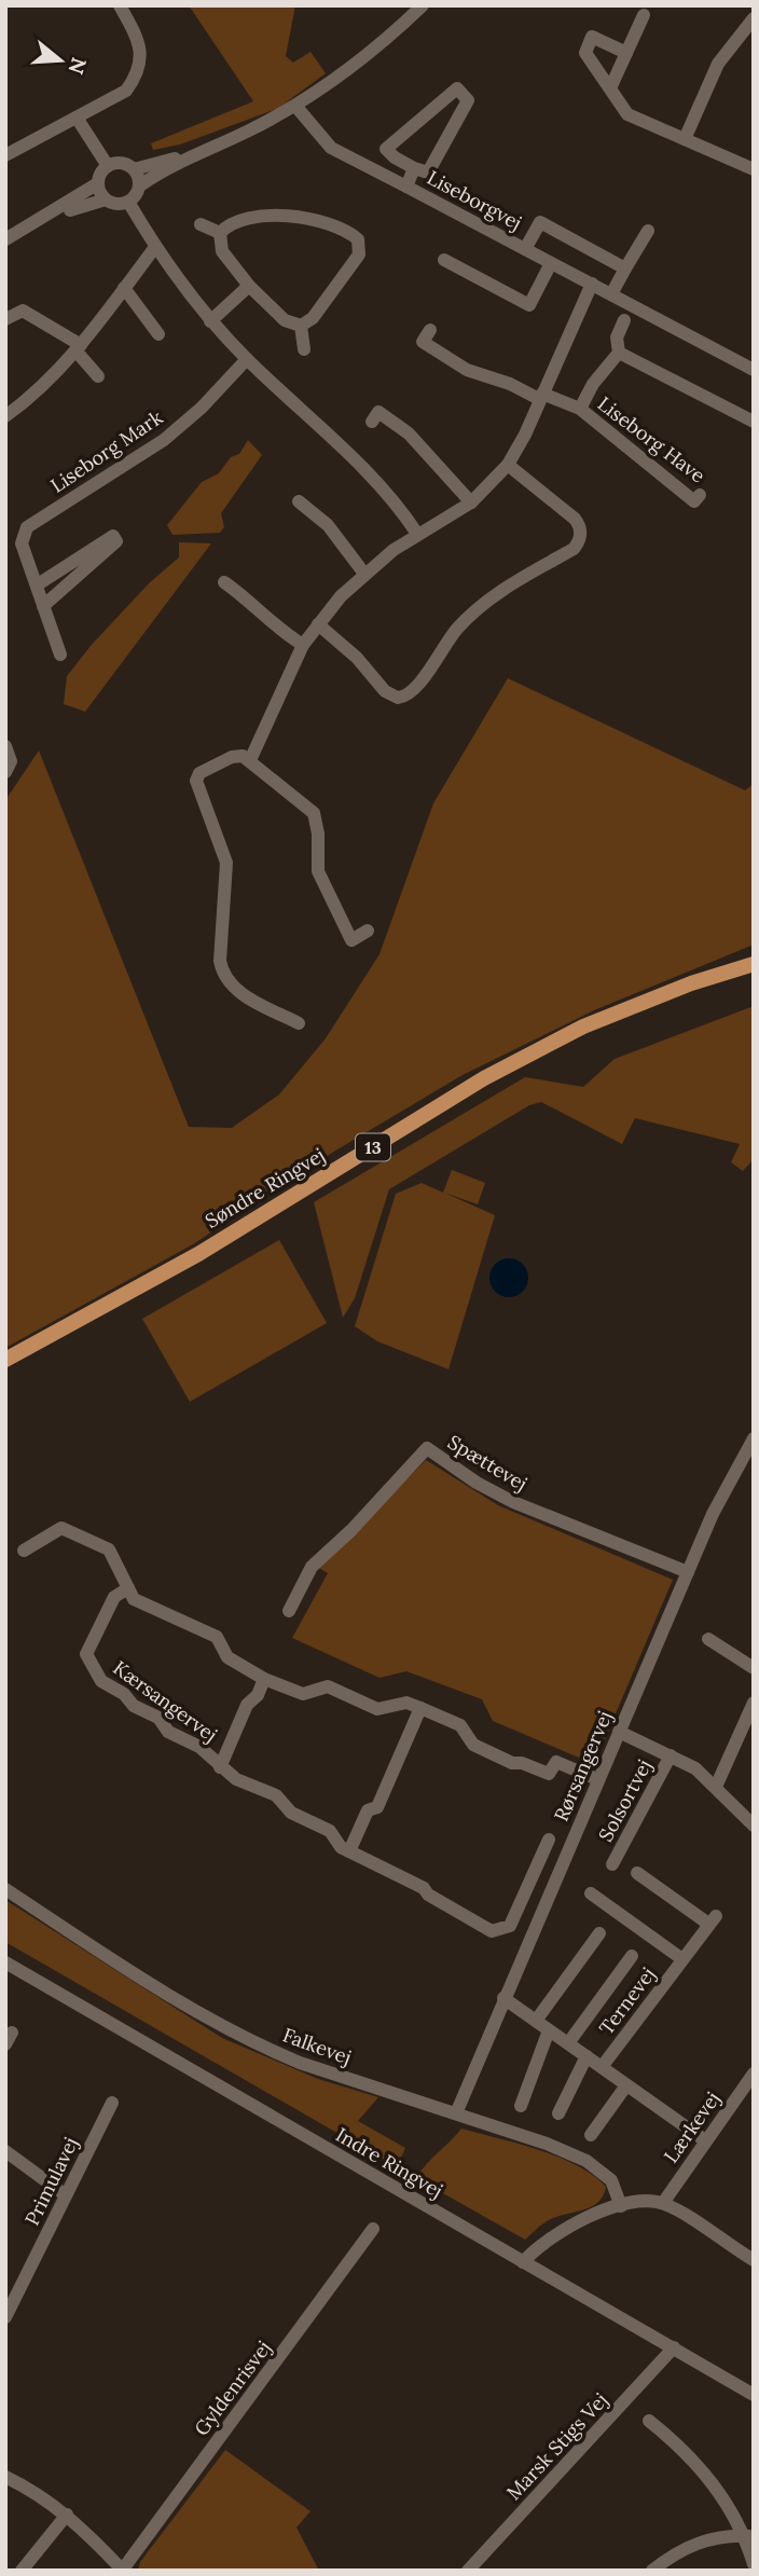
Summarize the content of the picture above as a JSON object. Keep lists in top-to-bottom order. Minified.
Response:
{"streets":{"main road":["13","Søndre Ringvej"],"street":["Liseborgvej","Liseborg Have","Liseborg Mark","Spættevej","Kærsangervej","Rørsangervej","Solsortvej","Ternevej","Falkevej","Lærkevej","Indre Ringvej","Primulavej","Gyldenrisvej","Marsk Stigs Vej"]},"crossings":[["Spættevej","Rørsangervej"],["Kærsangervej","Rørsangervej"],["Rørsangervej","Solsortvej"],["Rørsangervej","Falkevej"],["Indre Ringvej","Marsk Stigs Vej"]],"north":"right"}
